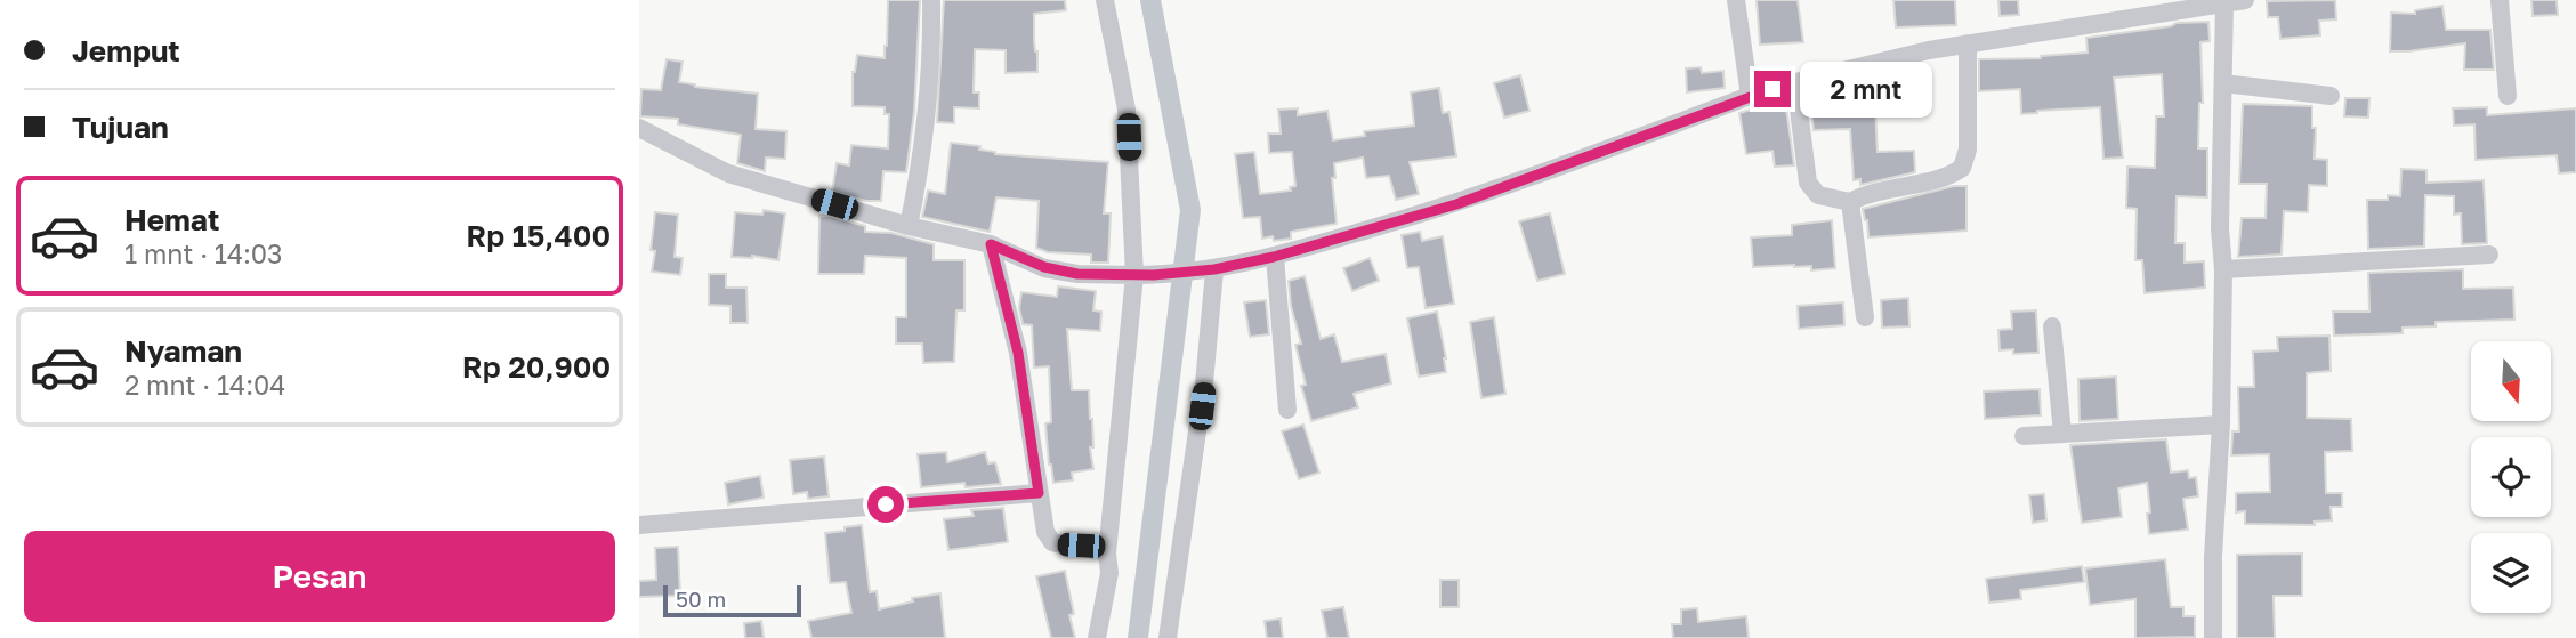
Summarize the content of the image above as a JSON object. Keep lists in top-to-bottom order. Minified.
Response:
{"scale_bar":"50 m","north":"bottom","page":{"banner":["Jemput","Tujuan"],"bubble":"2 mnt","list":[{"name":"Hemat","note":"1 mnt · 14:03","value":"Rp 15,400"},{"name":"Nyaman","note":"2 mnt · 14:04","value":"Rp 20,900"}],"buttons":"Pesan","scale":"50 m"}}
